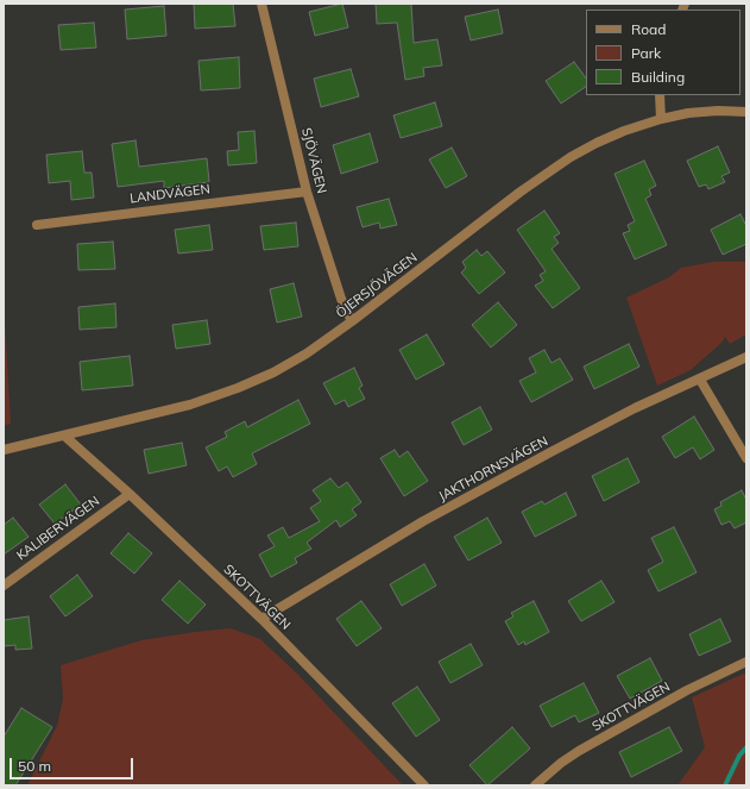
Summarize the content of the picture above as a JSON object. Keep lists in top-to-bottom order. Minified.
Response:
{"streets":{"street":["SJÖVÄGEN","LANDVÄGEN","ÖJERSJÖVÄGEN","JAKTHORNSVÄGEN","KALIBERVÄGEN","SKOTTVÄGEN"]},"crossings":[["SJÖVÄGEN","LANDVÄGEN"],["SJÖVÄGEN","ÖJERSJÖVÄGEN"],["ÖJERSJÖVÄGEN","SKOTTVÄGEN"],["JAKTHORNSVÄGEN","SKOTTVÄGEN"],["KALIBERVÄGEN","SKOTTVÄGEN"]],"legend":["Road","Park","Building"],"scale_bar":"50 m"}
